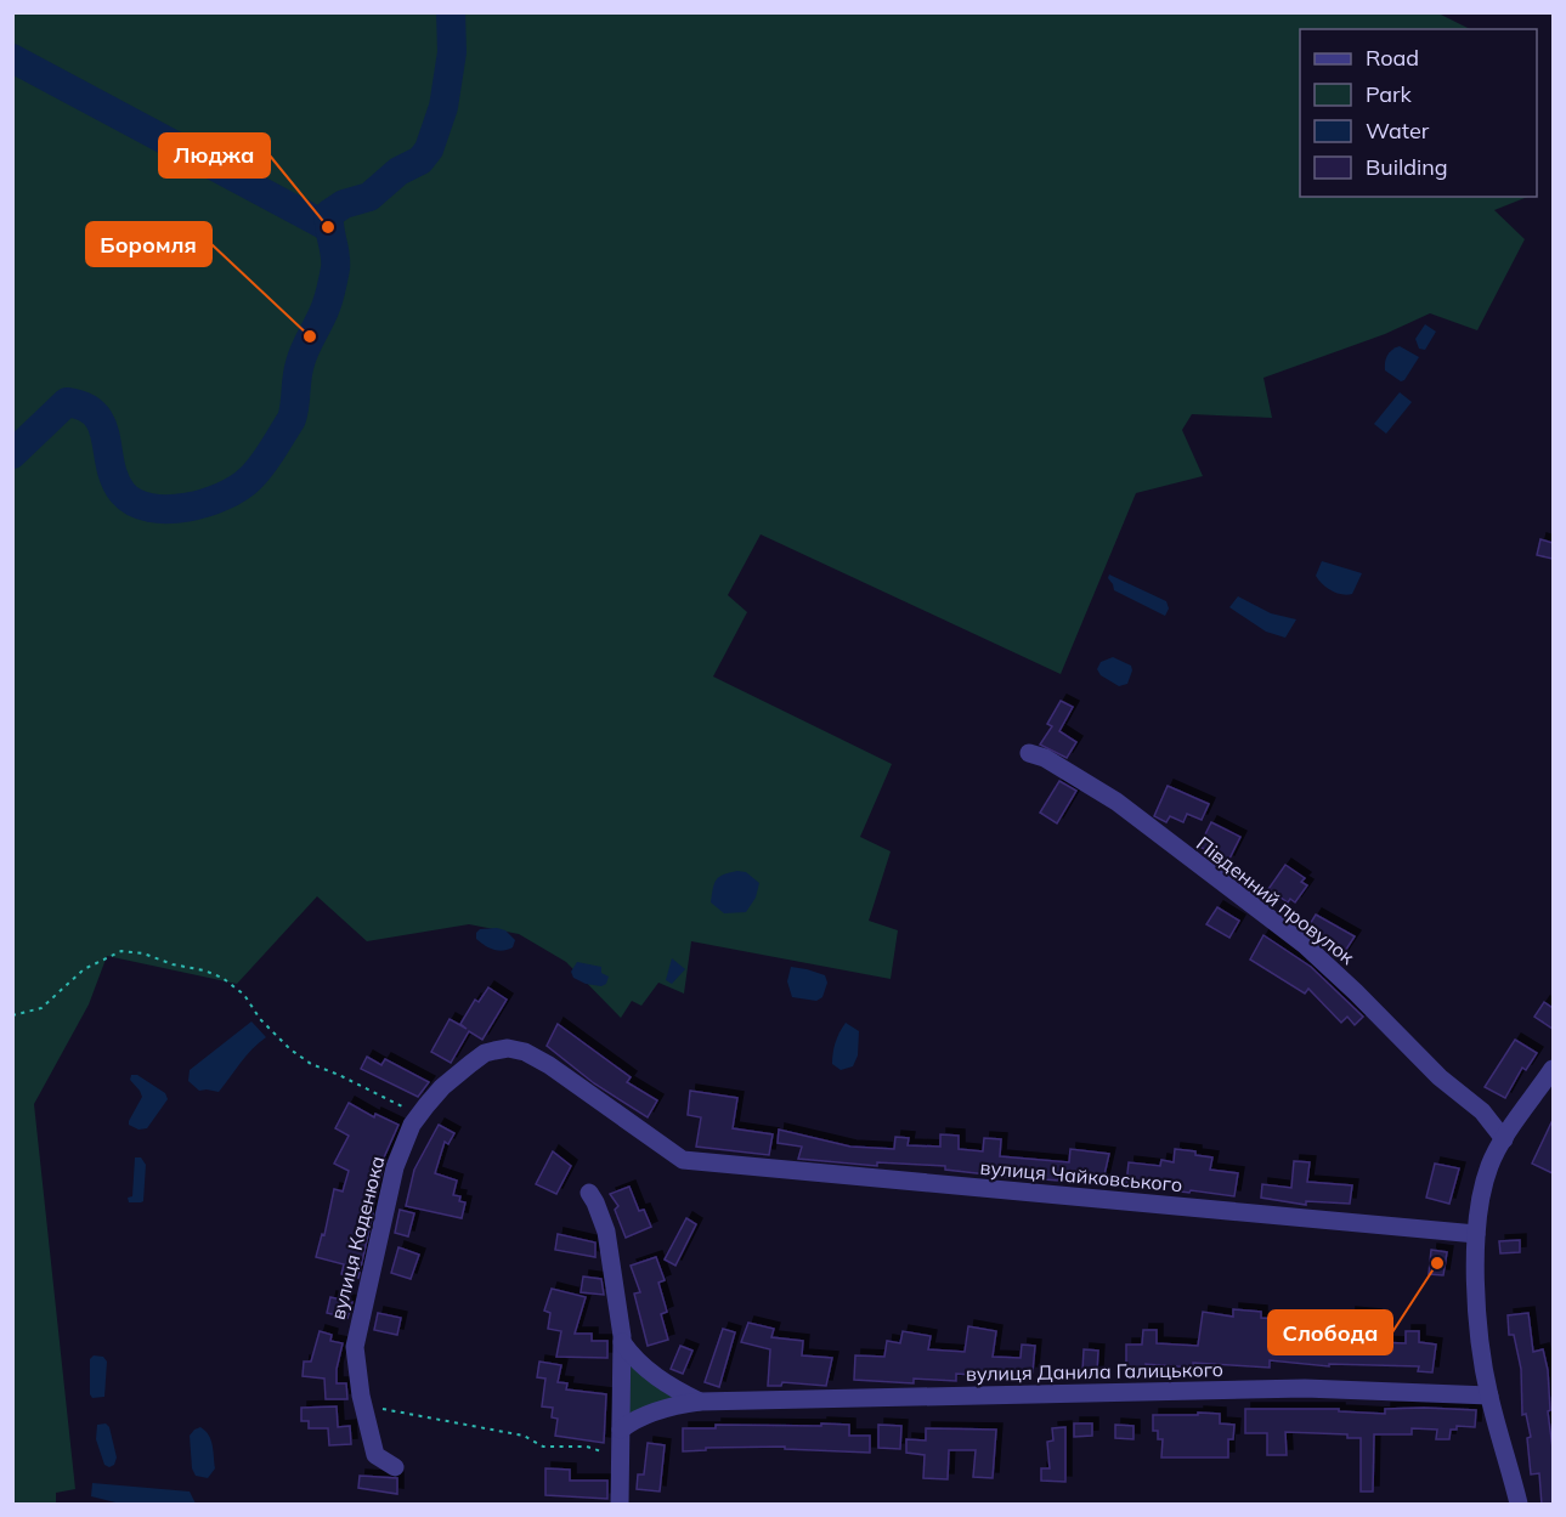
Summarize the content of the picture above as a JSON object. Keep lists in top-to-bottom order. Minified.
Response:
{"streets":{"street":["Південний провулок","вулиця Чайковського","вулиця Каденюка","вулиця Данила Галицького"]},"crossings":[["вулиця Чайковського","вулиця Каденюка"]],"places":["Люджа","Боромля","Слобода"],"legend":["Road","Park","Water","Building"]}
